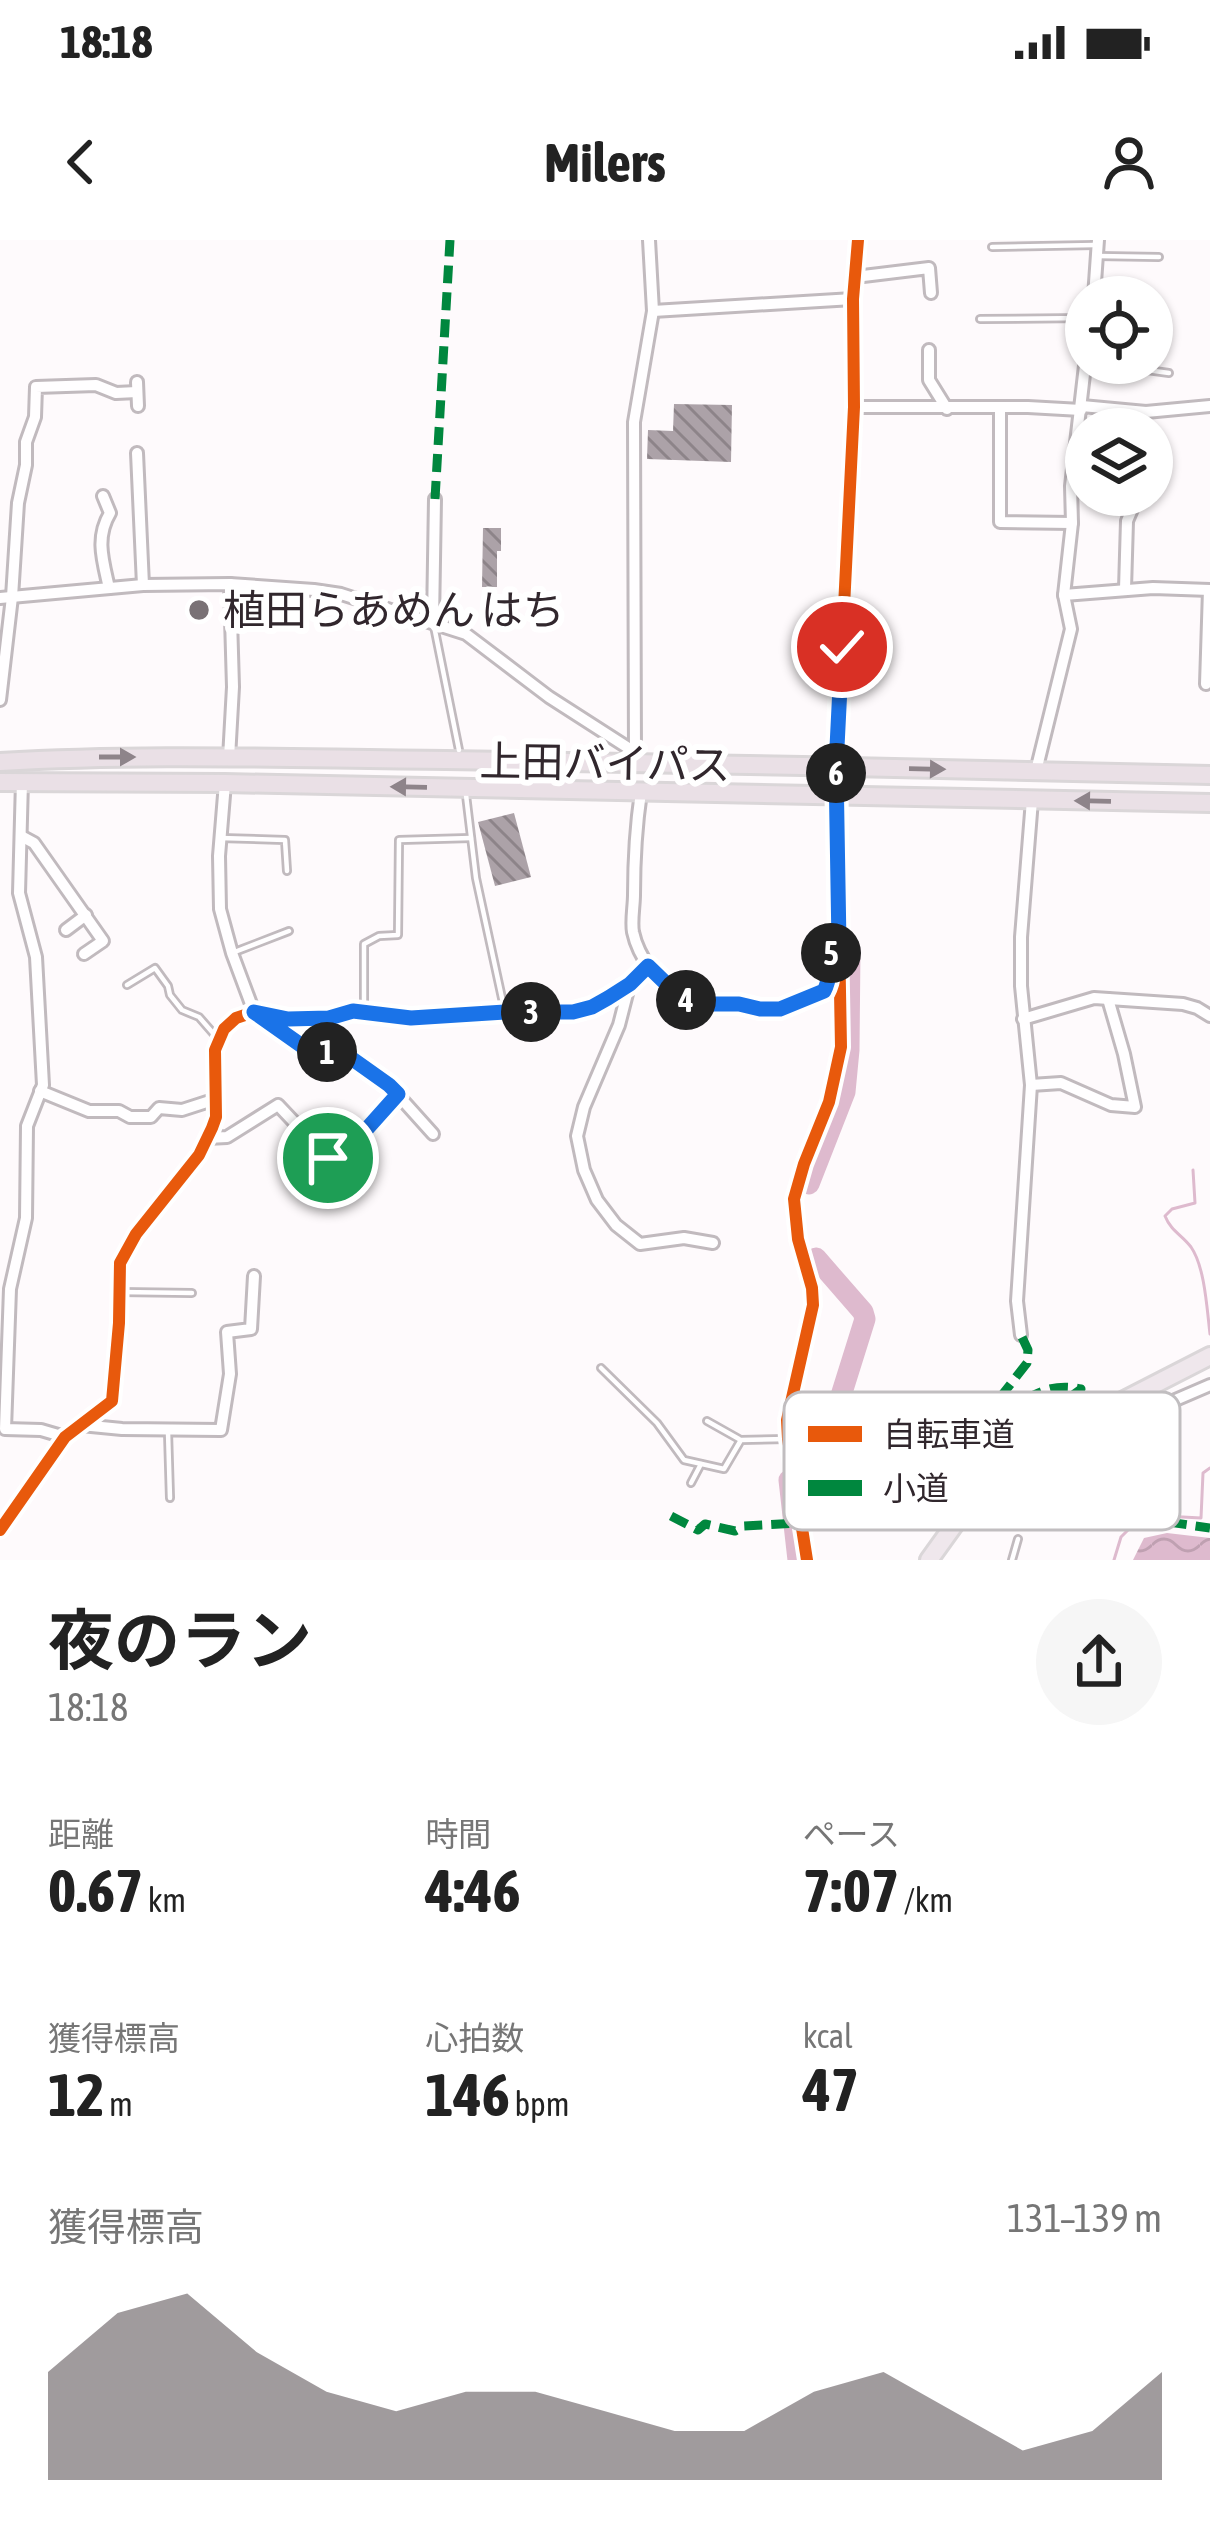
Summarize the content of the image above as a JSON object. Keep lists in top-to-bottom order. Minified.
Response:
{"streets":{"highway":["上田バイパス"]},"places":["植田らあめん はち"],"legend":["自転車道","小道"],"page":{"status":"18:18","header":"Milers","pins":["6","5","4","3","1"],"heading":["夜のラン","18:18"],"stats":[["距離","0.67 km"],["時間","4:46"],["ペース","7:07 /km"],["獲得標高","12 m"],["心拍数","146 bpm"],["kcal","47"]],"chart":["獲得標高","131–139 m"]}}
